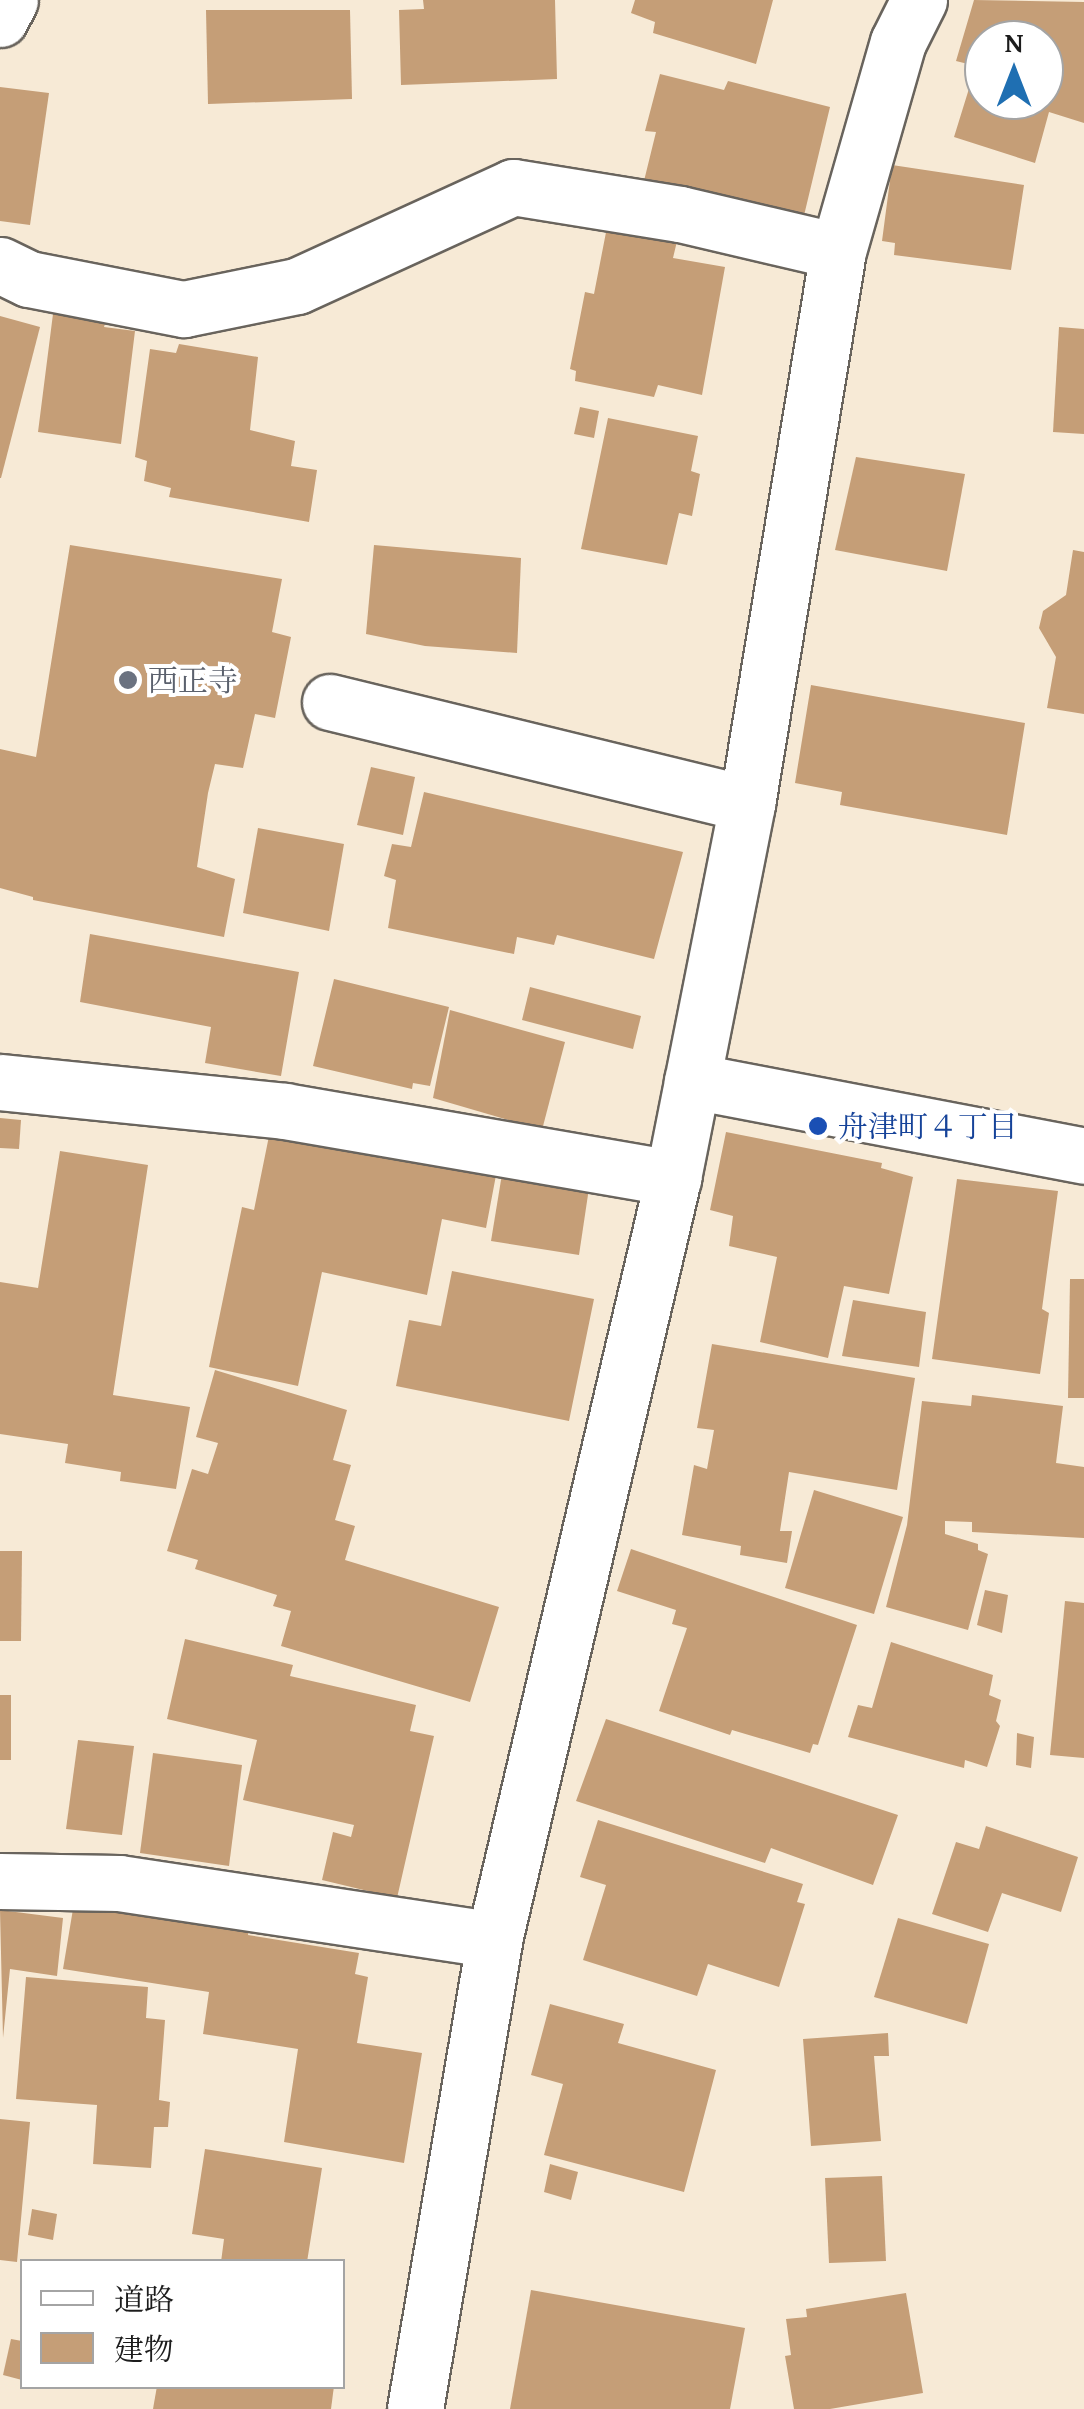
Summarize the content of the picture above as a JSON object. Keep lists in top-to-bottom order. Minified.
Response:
{"places":["西正寺","舟津町４丁目"],"legend":["道路","建物"],"north":"top"}
